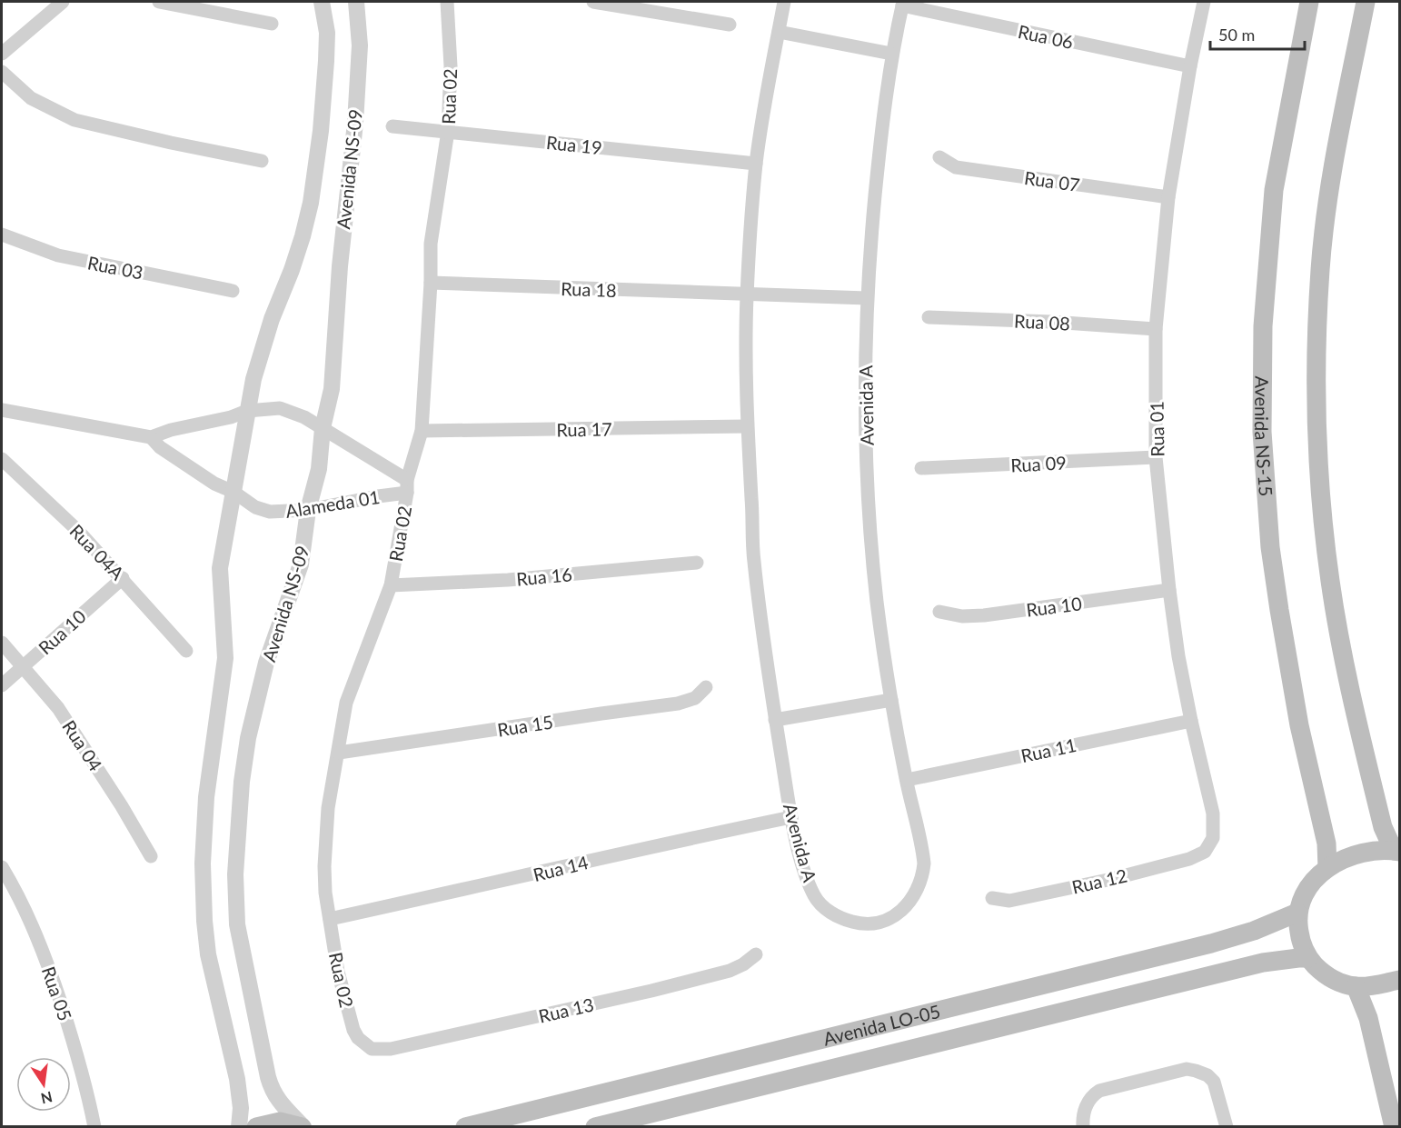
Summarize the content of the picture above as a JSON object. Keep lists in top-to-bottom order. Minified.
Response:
{"streets":{"main road":["Avenida NS-15","Avenida LO-05"],"street":["Rua 06","Rua 02","Rua 19","Avenida NS-09","Rua 07","Rua 03","Rua 18","Rua 08","Avenida A","Rua 17","Rua 01","Rua 09","Alameda 01","Rua 04A","Rua 16","Rua 10","Rua 15","Rua 04","Rua 11","Rua 14","Rua 12","Rua 05","Rua 13"]},"crossings":[["Rua 06","Avenida A"],["Rua 06","Rua 01"],["Rua 02","Rua 19"],["Rua 02","Rua 18"],["Rua 02","Rua 17"],["Rua 02","Alameda 01"],["Rua 02","Rua 16"],["Rua 02","Rua 15"],["Rua 02","Rua 14"],["Rua 02","Rua 13"],["Rua 19","Avenida A"],["Avenida NS-09","Alameda 01"],["Rua 07","Rua 01"],["Rua 18","Avenida A"],["Rua 08","Rua 01"],["Avenida A","Rua 17"],["Avenida A","Rua 11"],["Avenida A","Rua 14"],["Rua 01","Rua 09"],["Rua 01","Rua 10"],["Rua 01","Rua 11"],["Rua 01","Rua 12"],["Rua 04A","Rua 10"],["Rua 10","Rua 04"]],"scale_bar":"50 m","north":"bottom"}
